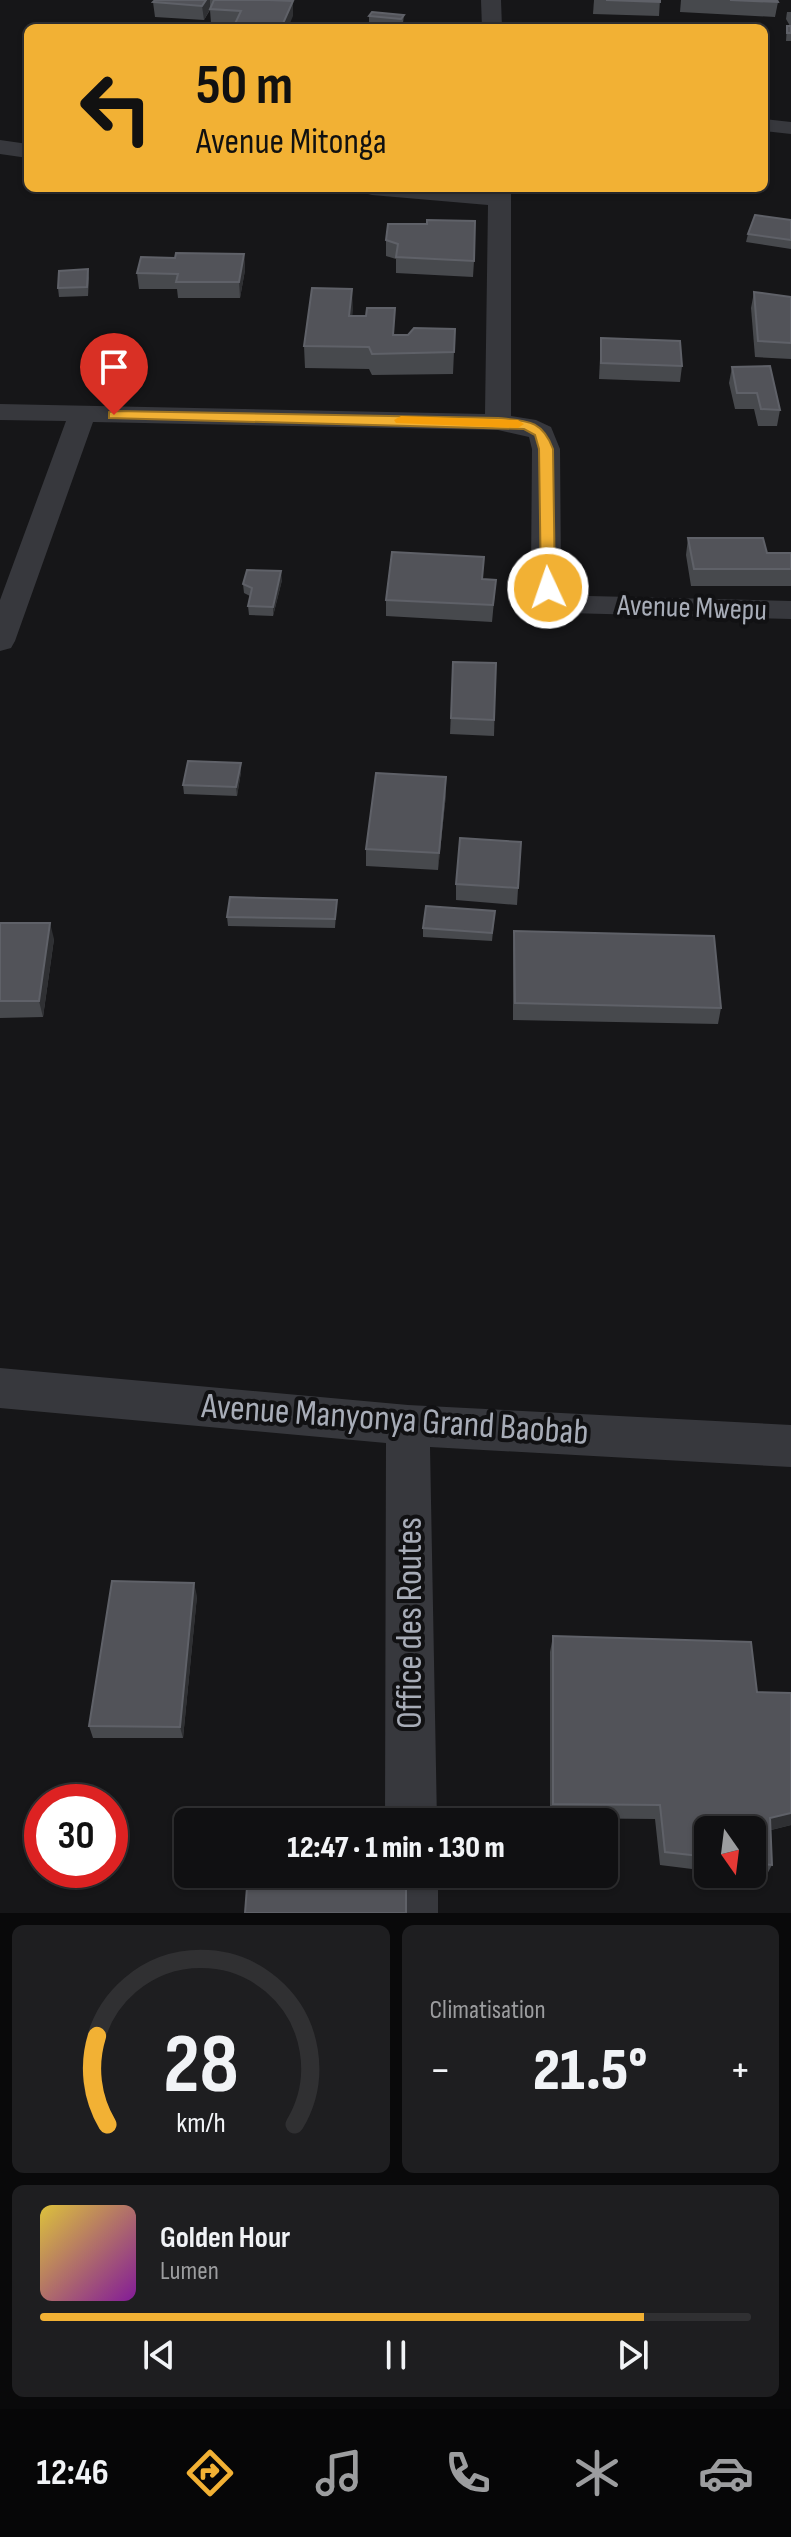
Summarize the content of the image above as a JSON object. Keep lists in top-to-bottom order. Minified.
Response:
{"streets":{"street":["Avenue Mwepu","Avenue Manyonya Grand Baobab","Office des Routes"]},"crossings":[["Avenue Manyonya Grand Baobab","Office des Routes"]],"north":"bottom","page":{"turn":["50 m","Avenue Mitonga"],"limit":"30","trip":"12:47 · 1 min · 130 m","tile":"Climatisation","heat":["−","21.5°","+"],"song":["Golden Hour","Lumen"],"tabs":"12:46","gauge":["28","km/h"]}}
